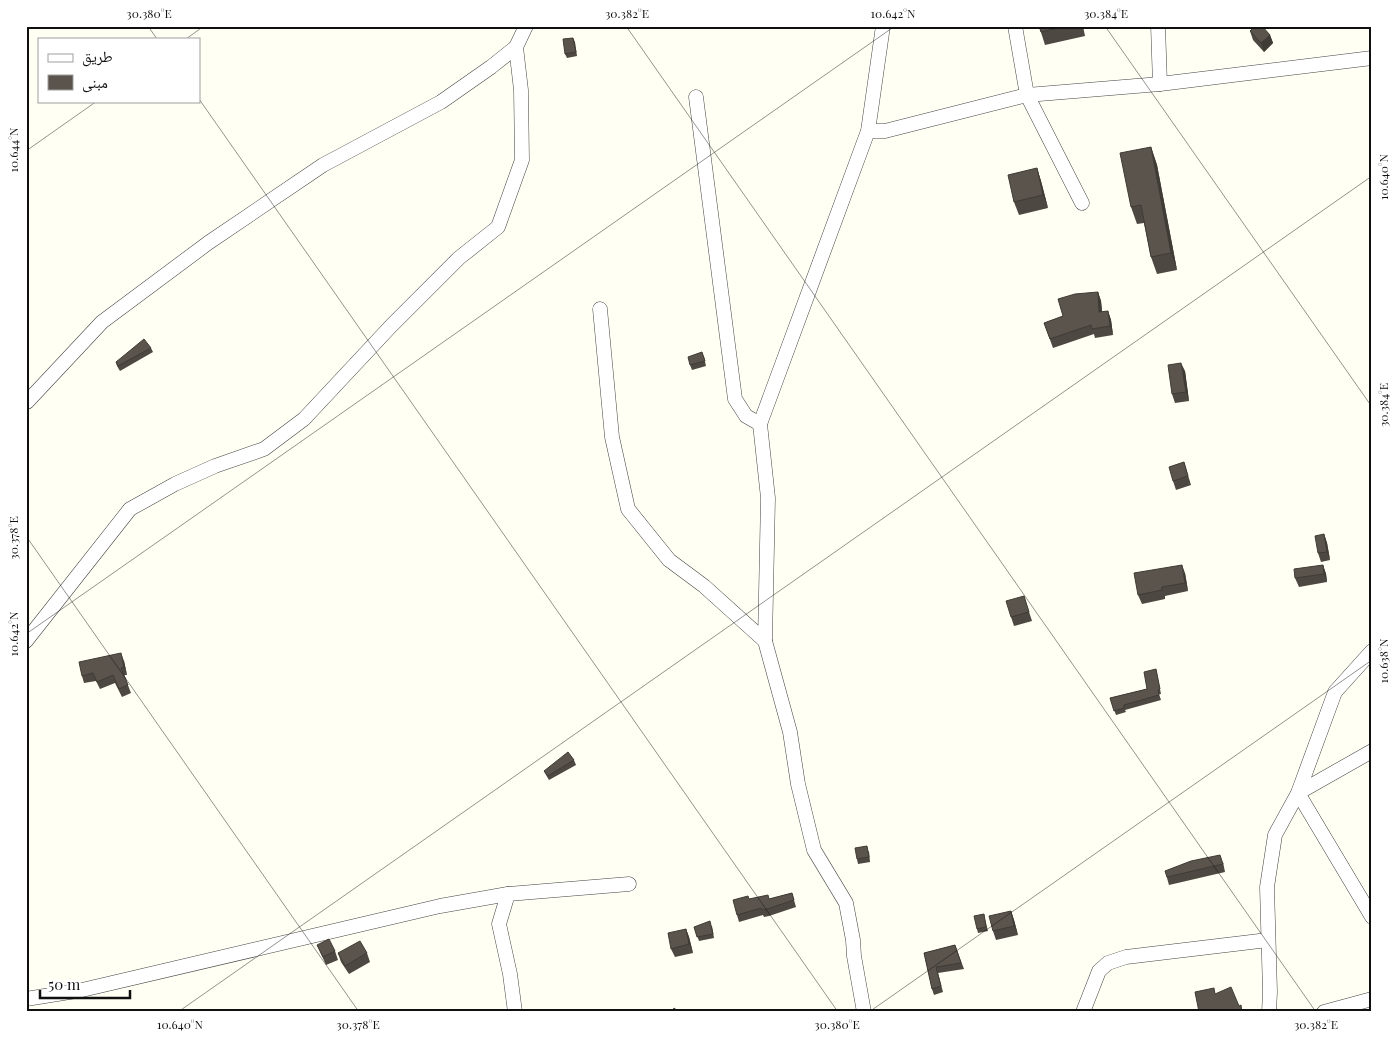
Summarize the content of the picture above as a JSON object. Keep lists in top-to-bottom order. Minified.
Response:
{"legend":["طريق","مبنى"],"scale_bar":"50 m","coordinates":["30.380°E","30.382°E","10.642°N","30.384°E","10.644°N","10.640°N","30.378°E","10.638°N"]}
